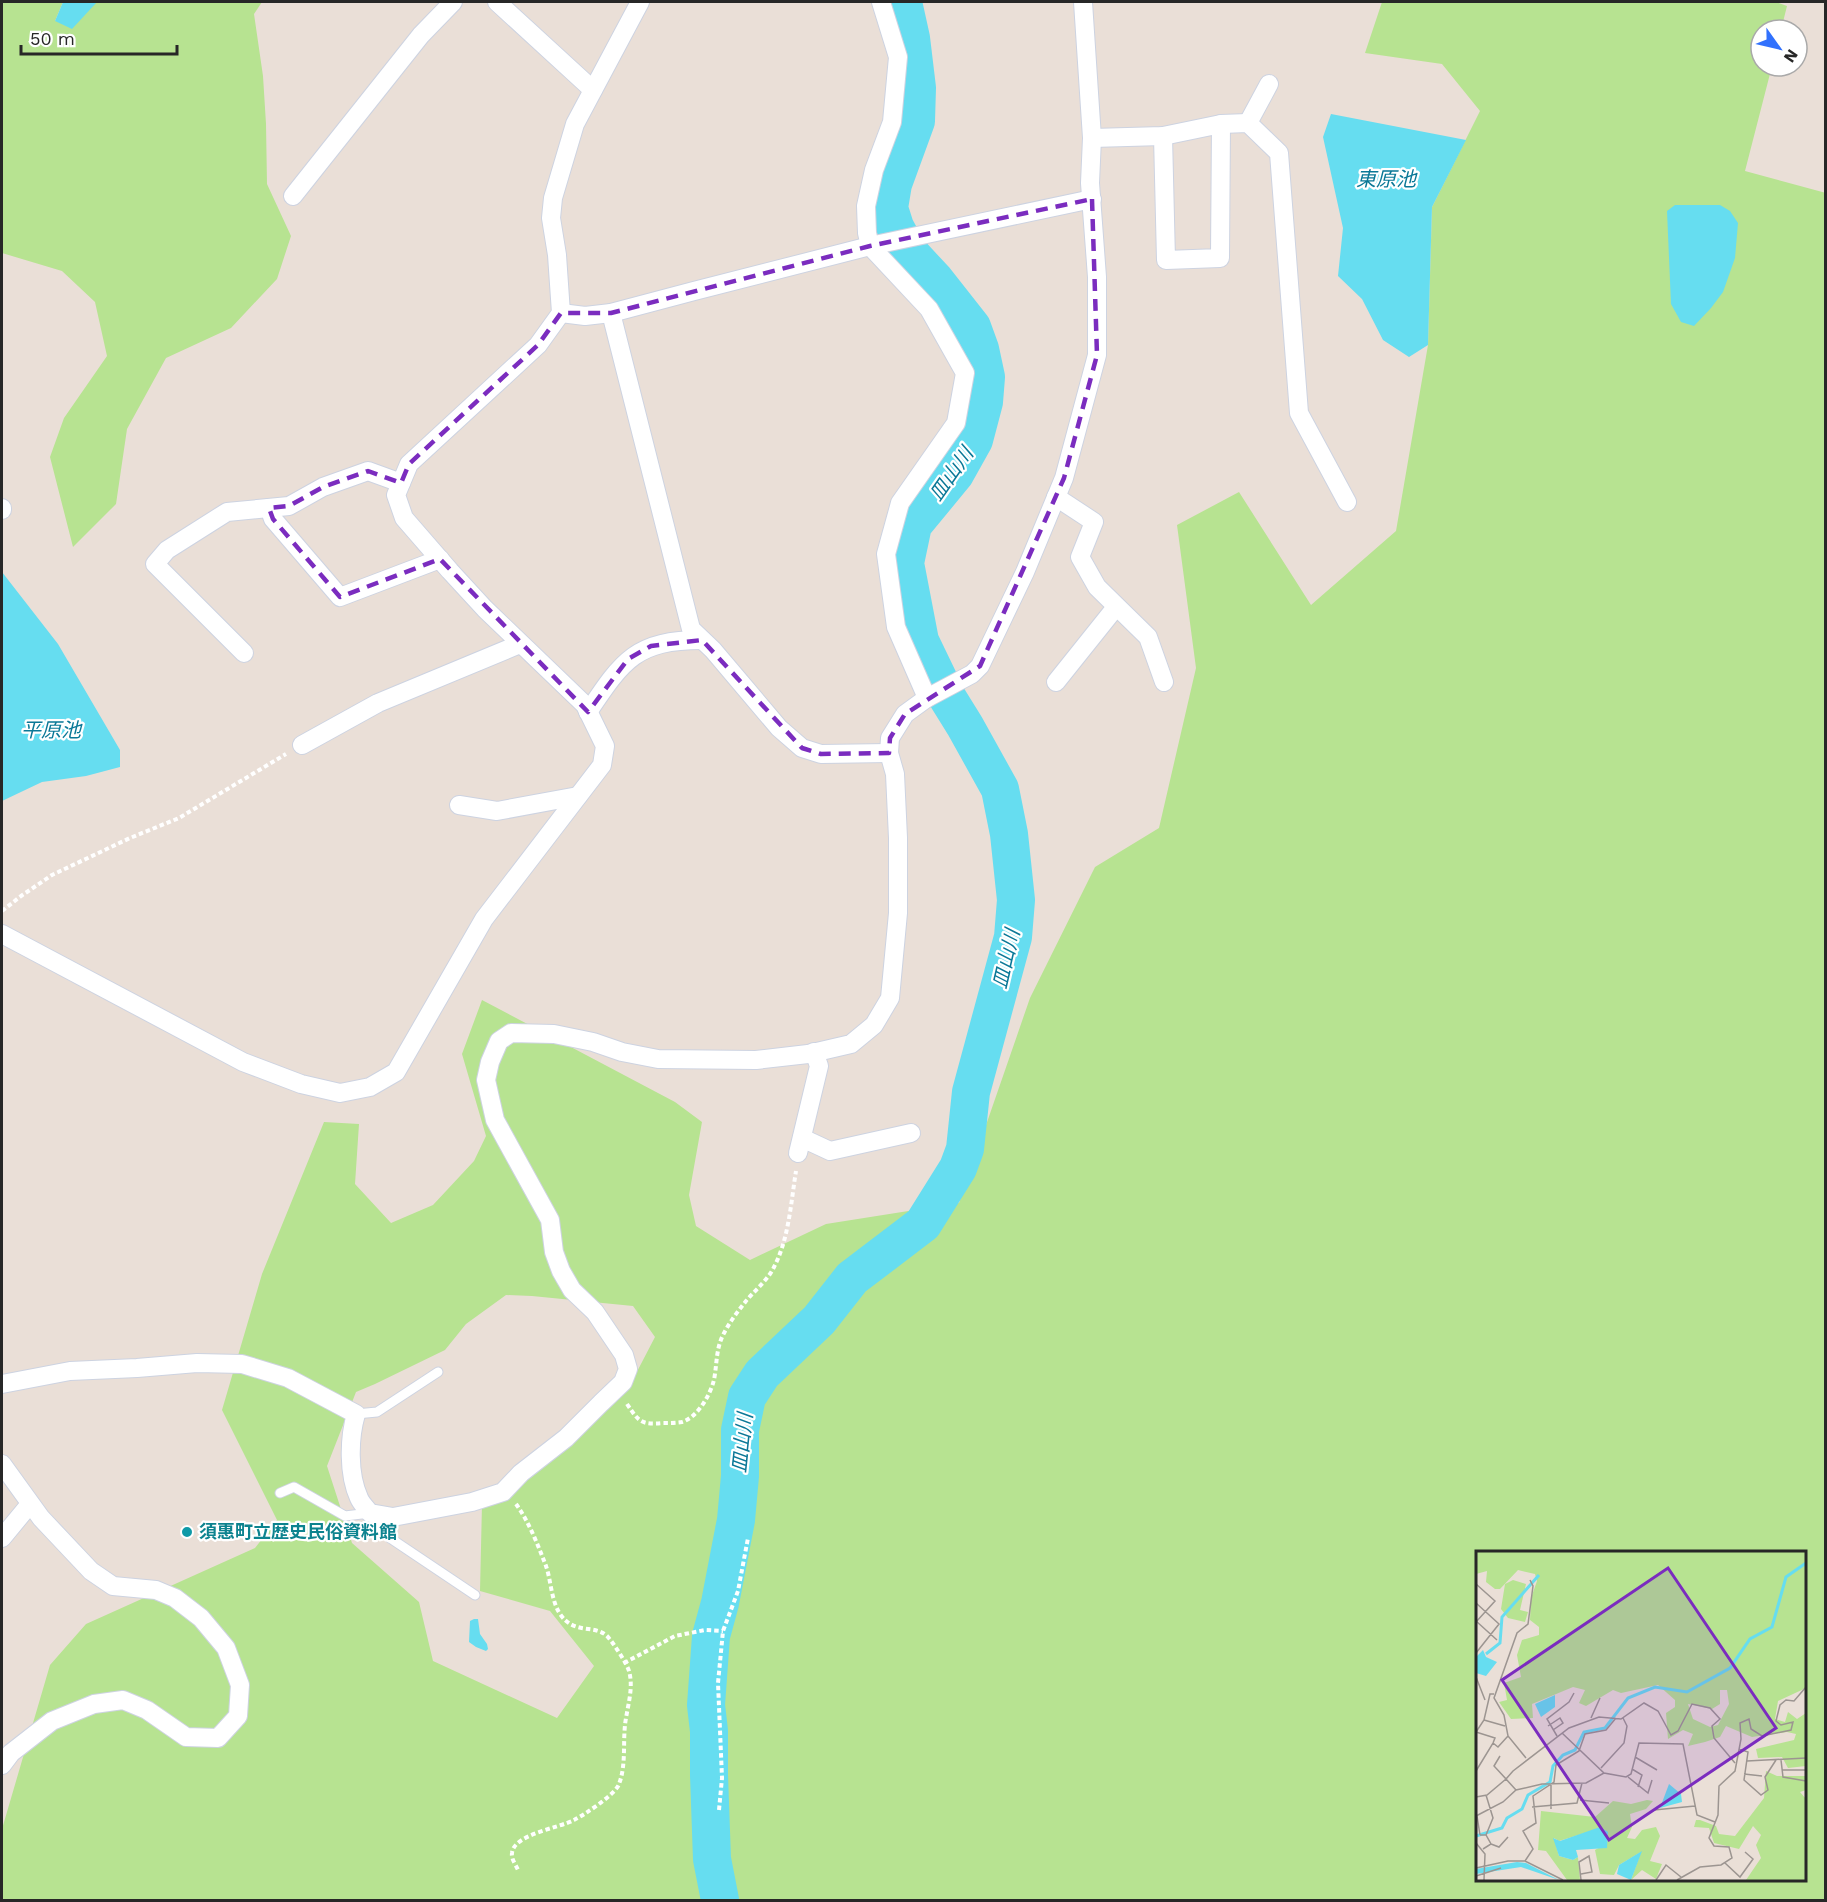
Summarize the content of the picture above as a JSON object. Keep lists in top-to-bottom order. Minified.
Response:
{"water":["東原池","皿山川","平原池"],"places":["須惠町立歴史民俗資料館"],"scale_bar":"50 m","north":"bottom right"}
